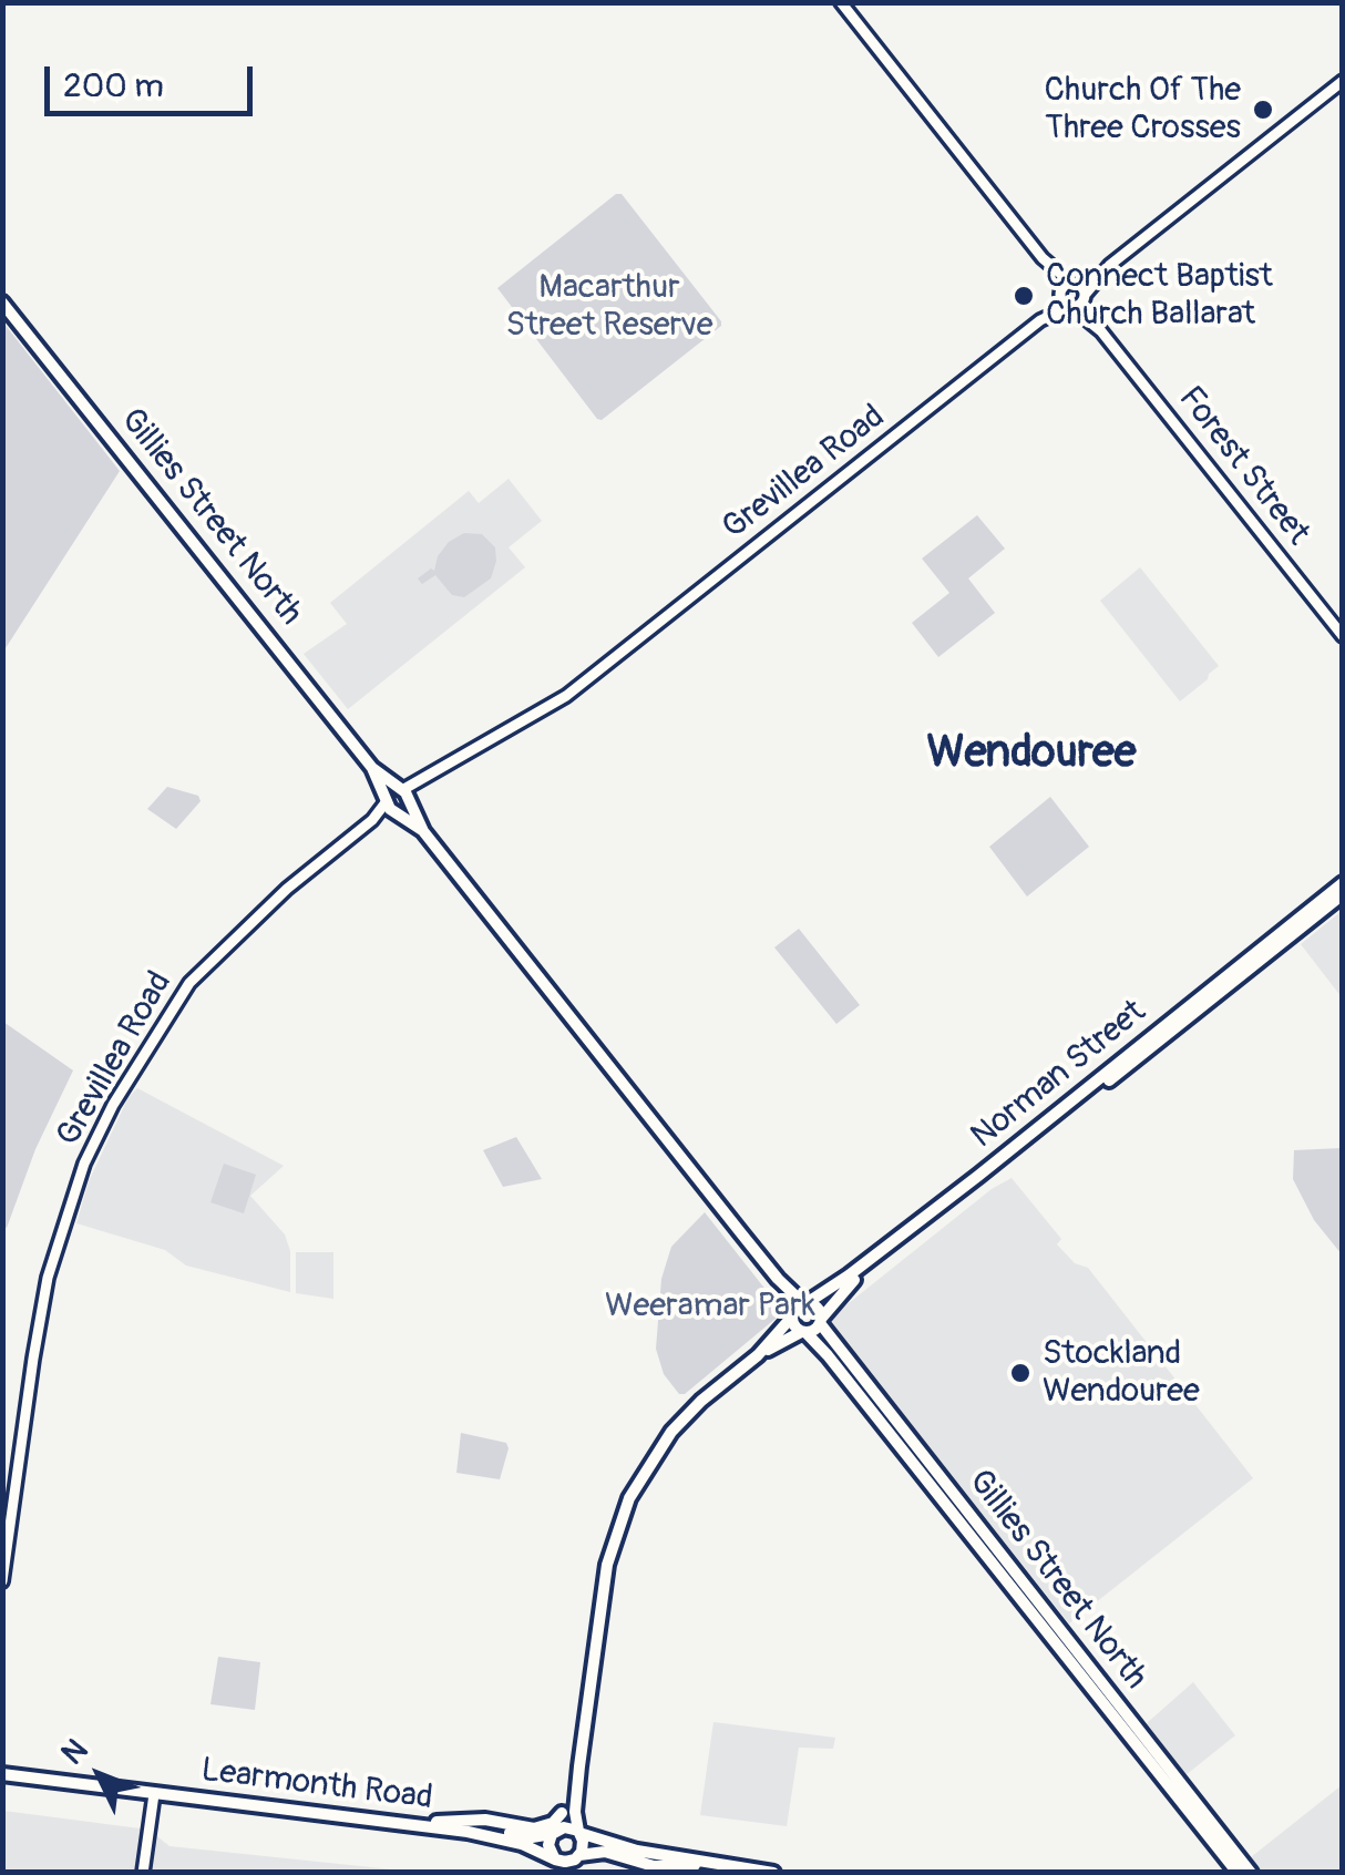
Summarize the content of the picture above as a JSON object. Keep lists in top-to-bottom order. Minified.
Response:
{"streets":{"main road":["Gillies Street North","Norman Street","Learmonth Road"],"street":["Forest Street","Grevillea Road"]},"crossings":[["Forest Street","Grevillea Road"],["Grevillea Road","Gillies Street North"],["Gillies Street North","Norman Street"]],"districts":["Wendouree"],"parks":["Macarthur Street Reserve","Weeramar Park"],"places":["Church Of The Three Crosses","Connect Baptist Church Ballarat","Stockland Wendouree"],"scale_bar":"200 m","north":"top left"}
